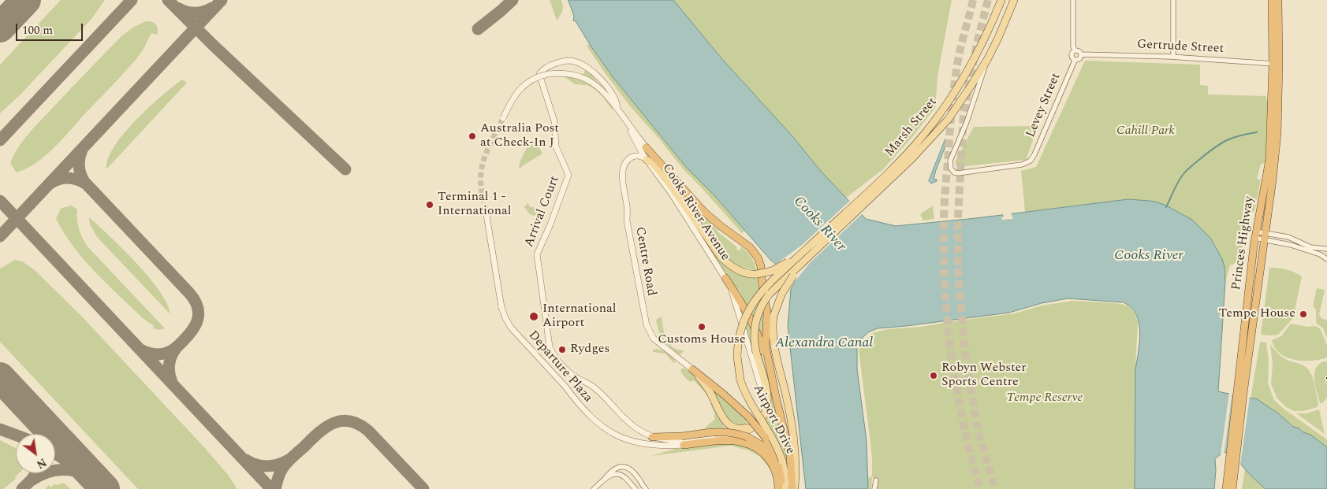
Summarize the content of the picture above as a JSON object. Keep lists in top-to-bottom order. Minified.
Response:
{"streets":{"highway":["Princes Highway"],"main road":["Marsh Street","Airport Drive"],"street":["Gertrude Street","Levey Street","Arrival Court","Cooks River Avenue","Centre Road","Departure Plaza"]},"crossings":[["Gertrude Street","Levey Street"],["Gertrude Street","Princes Highway"],["Levey Street","Marsh Street"],["Marsh Street","Airport Drive"],["Cooks River Avenue","Centre Road"]],"water":["Cooks River","Alexandra Canal"],"parks":["Cahill Park","Tempe Reserve"],"places":["Australia Post at Check-In J","Terminal 1 - International","Tempe House","International Airport","Customs House","Rydges","Robyn Webster Sports Centre"],"scale_bar":"100 m","north":"bottom right"}
